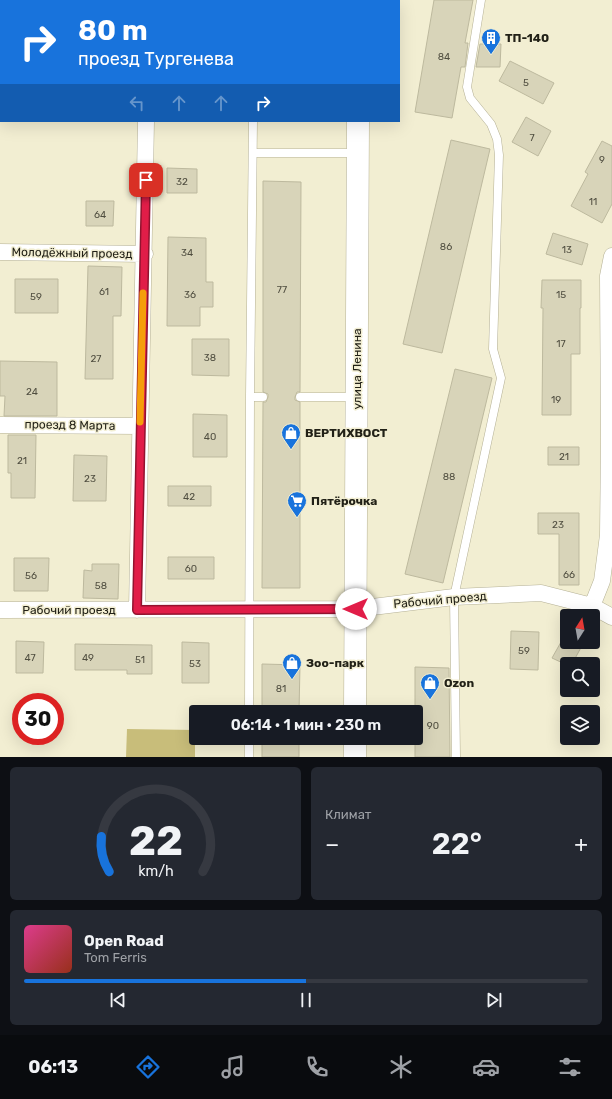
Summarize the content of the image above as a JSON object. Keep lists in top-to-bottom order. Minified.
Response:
{"streets":{"main road":["улица Ленина"],"street":["Молодёжный проезд","проезд 8 Марта","Рабочий проезд"]},"crossings":[["улица Ленина","Рабочий проезд"]],"places":{"building":["ТП-140"],"shop":["ВЕРТИХВОСТ","Зоо-парк","Ozon"],"supermarket":["Пятёрочка"]},"house_numbers":["84","5","7","9","32","11","64","86","13","34","77","61","36","15","59","17","38","27","24","19","40","21","21","88","23","42","23","60","66","56","58","59","47","49","51","53","81","90"],"north":"top","page":{"turn":["80 m","проезд Тургенева"],"limit":"30","trip":"06:14 · 1 мин · 230 m","tile":"Климат","heat":["−","22°","+"],"song":["Open Road","Tom Ferris"],"tabs":"06:13","gauge":["22","km/h"]}}
